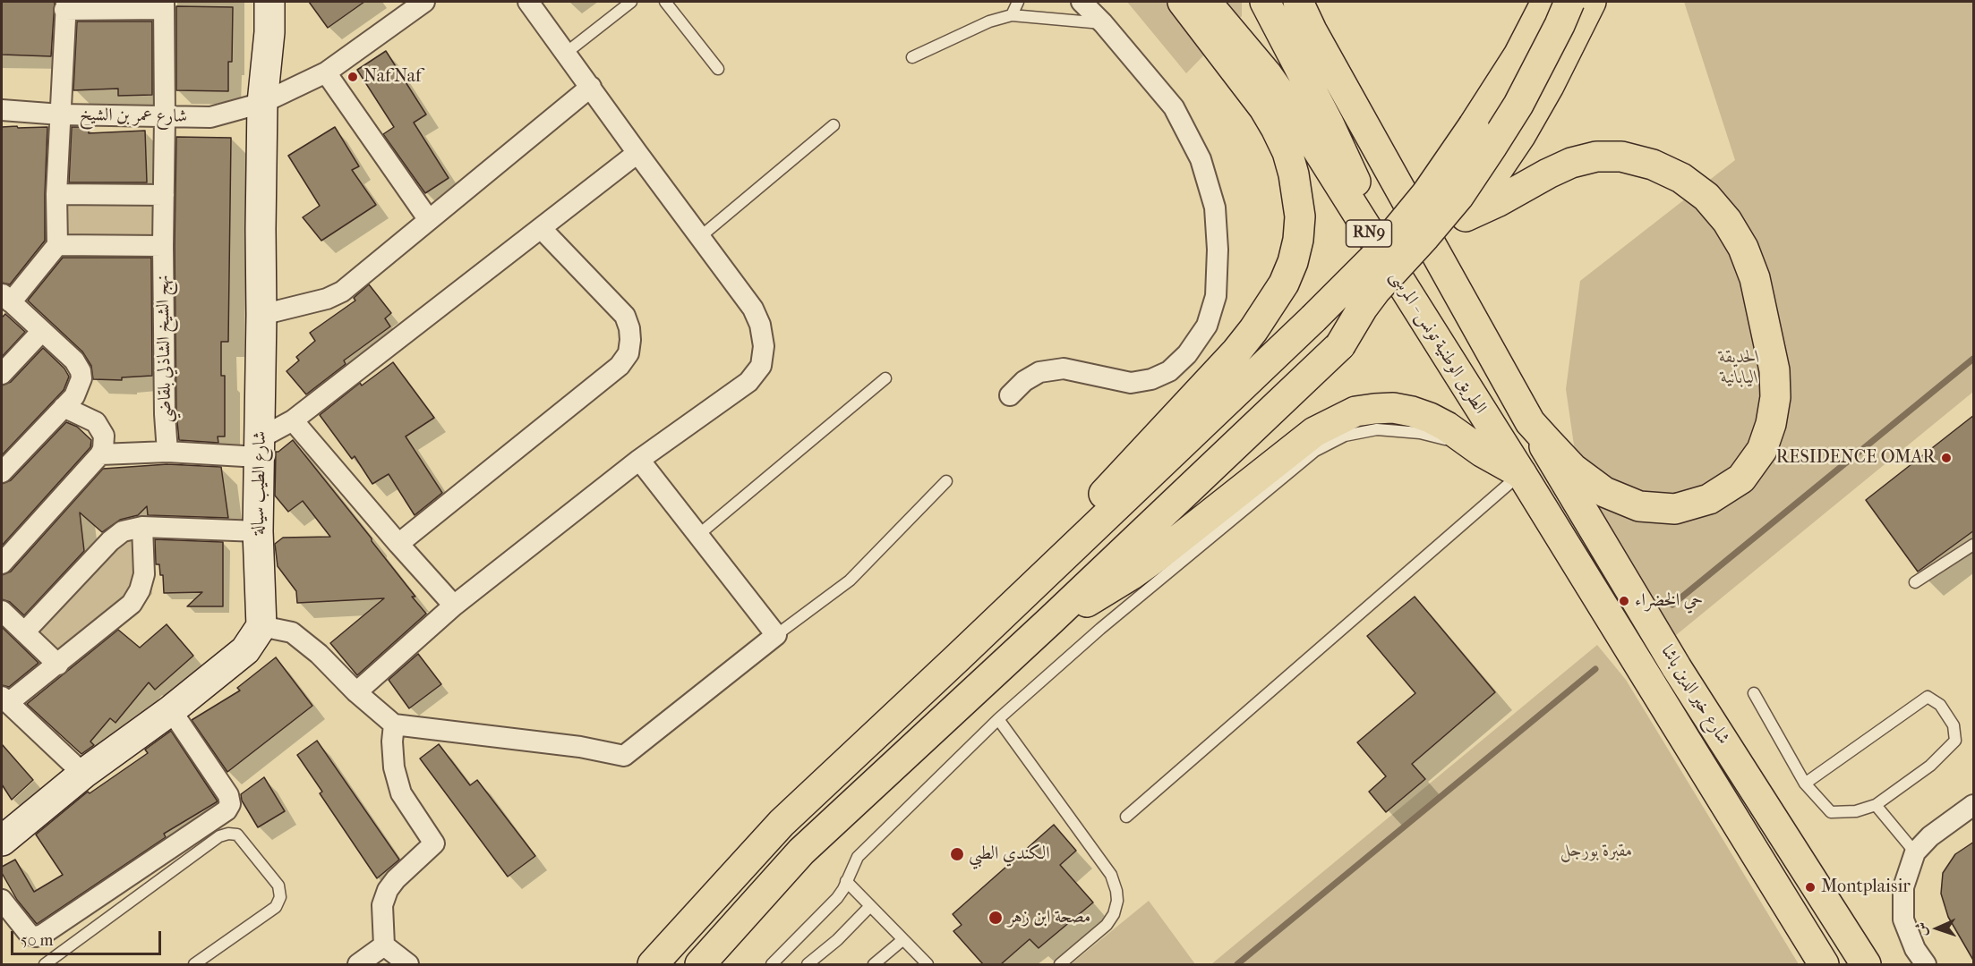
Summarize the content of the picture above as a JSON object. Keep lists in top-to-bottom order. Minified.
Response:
{"streets":{"main road":["RN9","الطريق الوطنية تونس - المرسى","شارع خير الدين باشا"],"street":["شارع عمر بن الشيخ","نهج الشيخ الشاذلي بلقاضي","شارع الطيب سيالة"]},"crossings":[["شارع عمر بن الشيخ","نهج الشيخ الشاذلي بلقاضي"],["شارع عمر بن الشيخ","شارع الطيب سيالة"],["RN9","الطريق الوطنية تونس - المرسى"],["الطريق الوطنية تونس - المرسى","شارع خير الدين باشا"]],"parks":["الحديقة اليابانية","مقبرة بورجل"],"places":["NafNaf","RESIDENCE OMAR","حي الخضراء","الكندي الطبي","Montplaisir","مصحة ابن زهر"],"scale_bar":"50 m","north":"left"}
